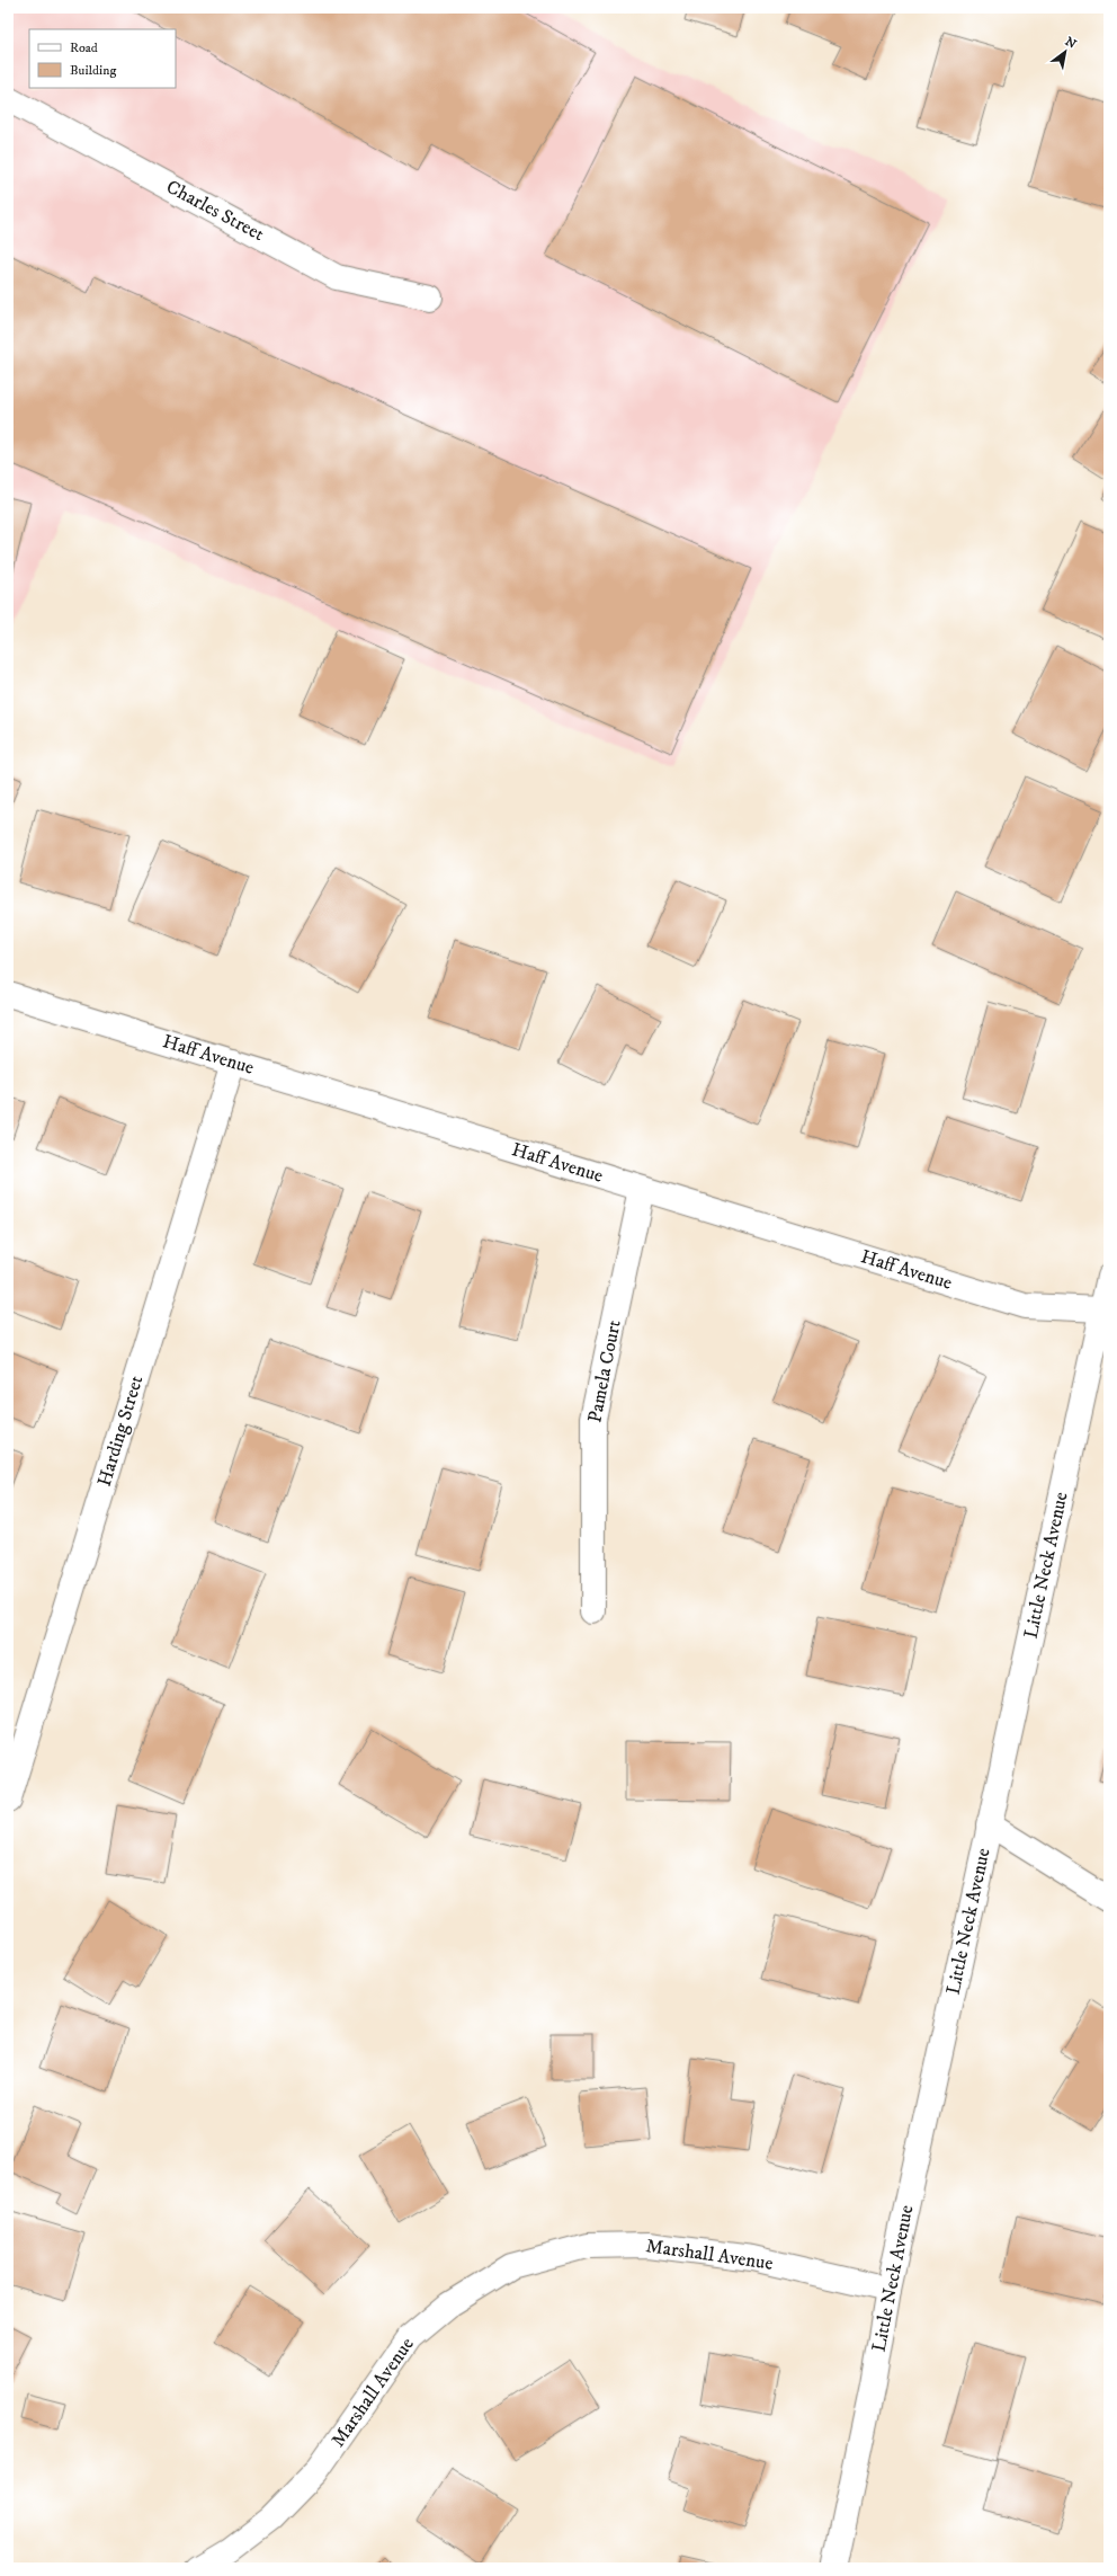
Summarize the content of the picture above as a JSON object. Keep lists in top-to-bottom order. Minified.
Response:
{"streets":{"street":["Charles Street","Haff Avenue","Pamela Court","Harding Street","Little Neck Avenue","Marshall Avenue"]},"crossings":[["Haff Avenue","Pamela Court"],["Haff Avenue","Harding Street"],["Haff Avenue","Little Neck Avenue"],["Little Neck Avenue","Marshall Avenue"]],"legend":["Road","Building"],"north":"top right"}
